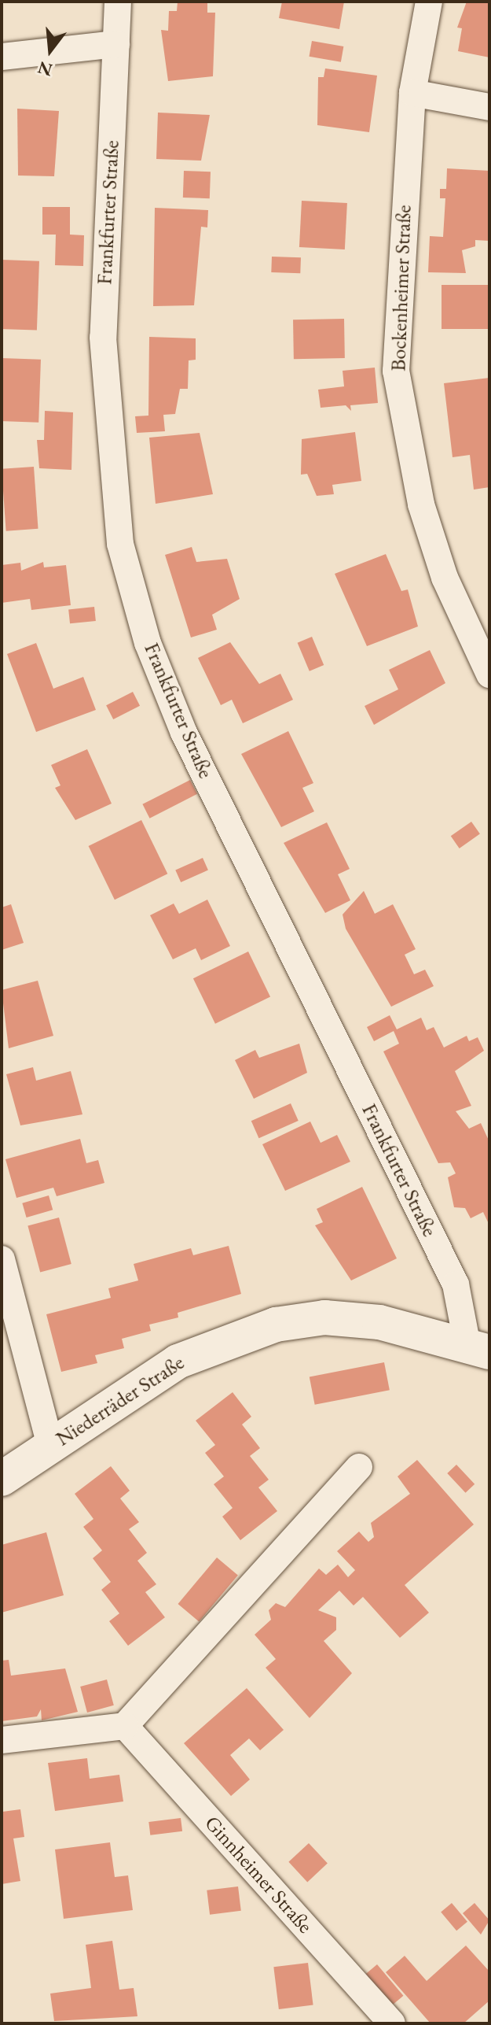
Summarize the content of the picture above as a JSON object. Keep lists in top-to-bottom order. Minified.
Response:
{"streets":{"street":["Frankfurter Straße","Bockenheimer Straße","Niederräder Straße","Ginnheimer Straße"]},"crossings":[["Frankfurter Straße","Niederräder Straße"]],"north":"bottom"}
